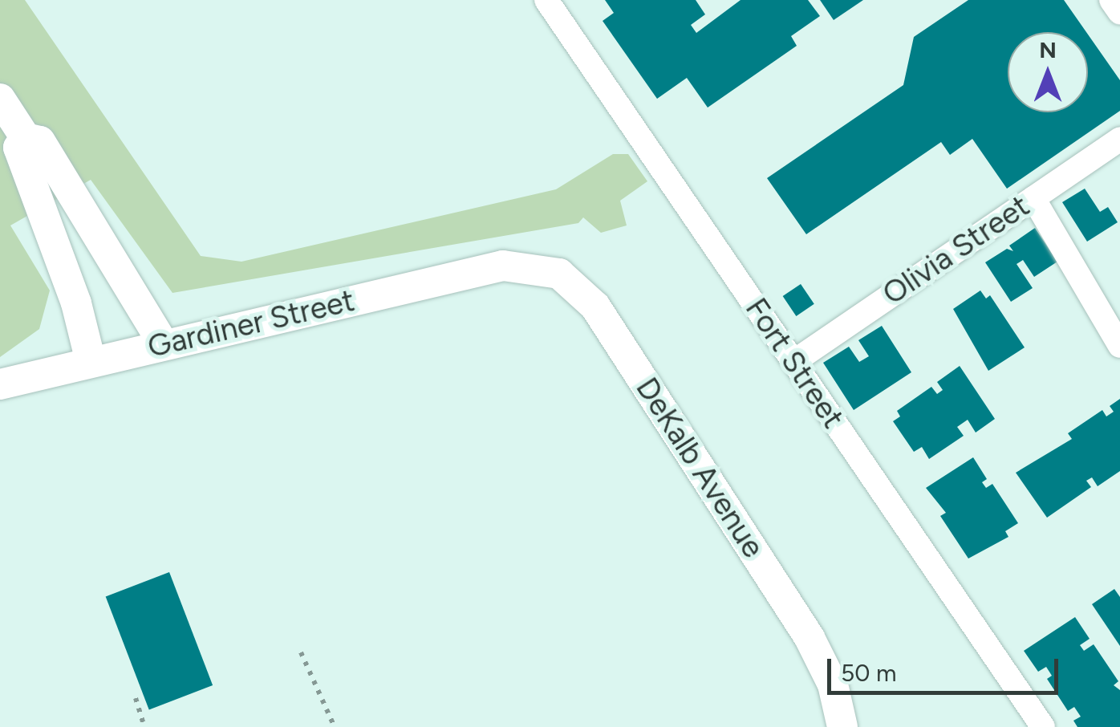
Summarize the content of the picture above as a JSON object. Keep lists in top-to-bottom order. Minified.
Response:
{"streets":{"street":["Olivia Street","Gardiner Street","Fort Street","DeKalb Avenue"]},"crossings":[["Olivia Street","Fort Street"],["Gardiner Street","DeKalb Avenue"]],"scale_bar":"50 m","north":"top"}
